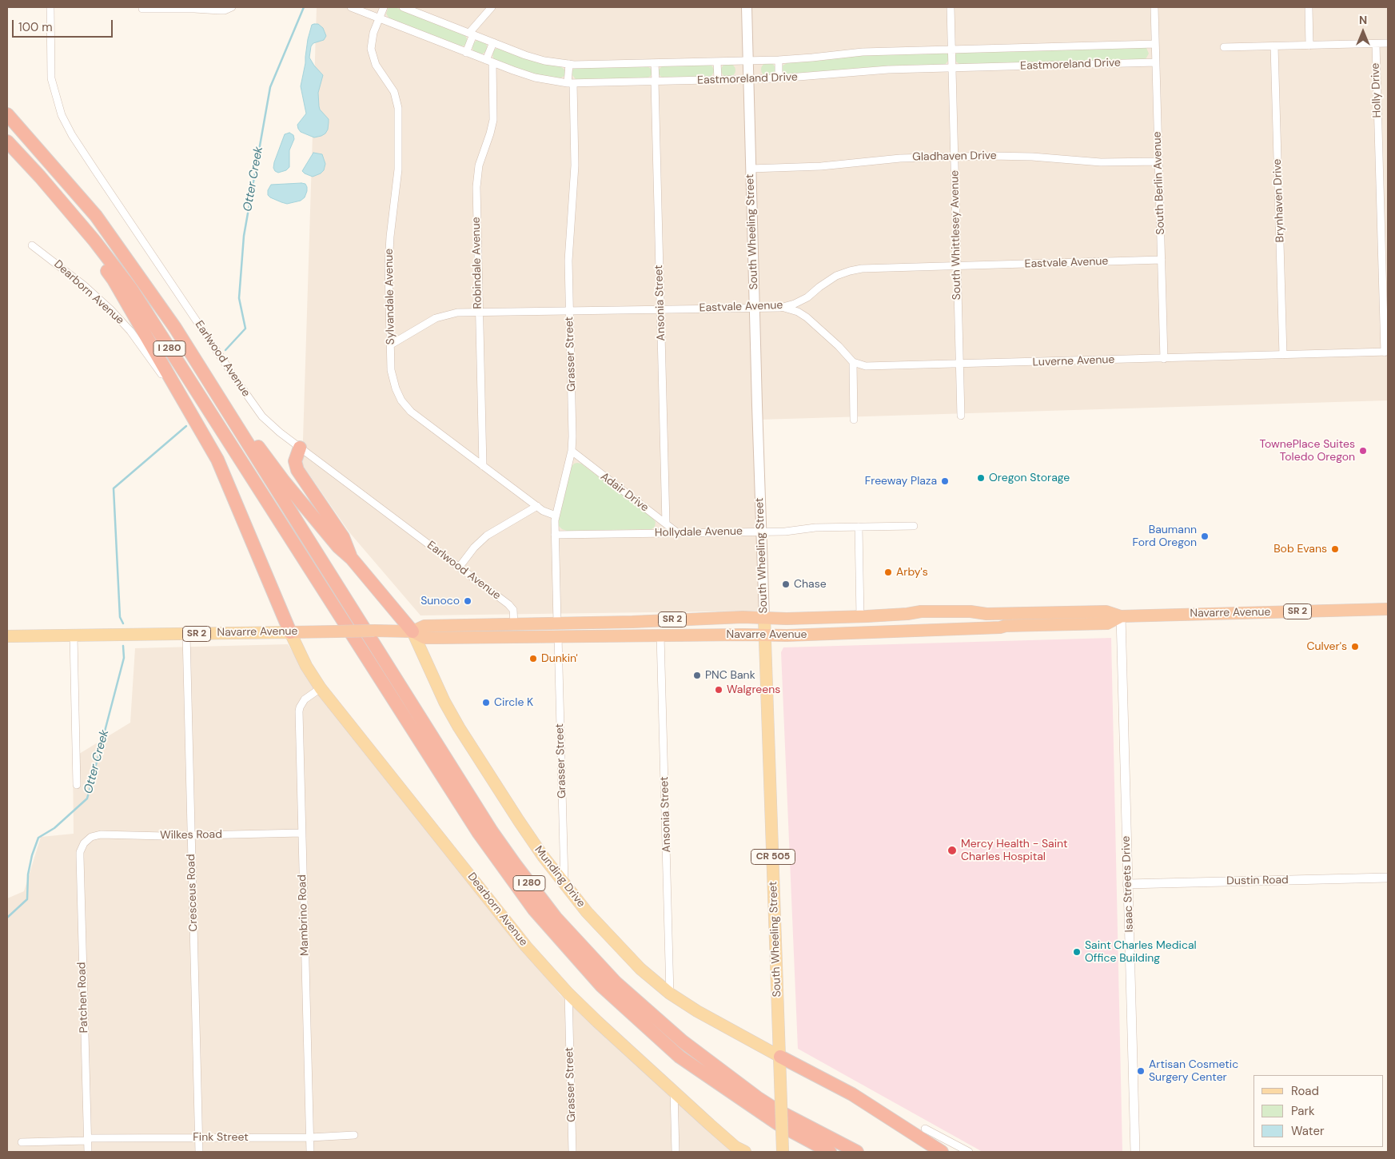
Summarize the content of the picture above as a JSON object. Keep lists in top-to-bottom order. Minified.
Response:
{"streets":{"highway":["I 280","SR 2","Navarre Avenue"],"main road":["South Wheeling Street","Dearborn Avenue","CR 505","Munding Drive"],"street":["Eastmoreland Drive","Holly Drive","Gladhaven Drive","South Berlin Avenue","Brynhaven Drive","South Whittlesey Avenue","Robindale Avenue","Eastvale Avenue","Sylvandale Avenue","Ansonia Street","Grasser Street","Earlwood Avenue","Luverne Avenue","Adair Drive","Hollydale Avenue","Wilkes Road","Dustin Road","Isaac Streets Drive","Cresceus Road","Mambrino Road","Patchen Road","Fink Street"]},"crossings":[["Eastmoreland Drive","South Berlin Avenue"],["Eastmoreland Drive","South Wheeling Street"],["Eastmoreland Drive","South Whittlesey Avenue"],["Eastmoreland Drive","Robindale Avenue"],["Eastmoreland Drive","Sylvandale Avenue"],["Eastmoreland Drive","Ansonia Street"],["Eastmoreland Drive","Grasser Street"],["Holly Drive","Luverne Avenue"],["Gladhaven Drive","South Berlin Avenue"],["Gladhaven Drive","South Wheeling Street"],["Gladhaven Drive","South Whittlesey Avenue"],["South Berlin Avenue","Eastvale Avenue"],["South Berlin Avenue","Luverne Avenue"],["Brynhaven Drive","Luverne Avenue"],["South Wheeling Street","Eastvale Avenue"],["South Wheeling Street","Hollydale Avenue"],["South Wheeling Street","Navarre Avenue"],["South Wheeling Street","Munding Drive"],["South Whittlesey Avenue","Eastvale Avenue"],["South Whittlesey Avenue","Luverne Avenue"],["Robindale Avenue","Eastvale Avenue"],["Robindale Avenue","Sylvandale Avenue"],["Eastvale Avenue","Sylvandale Avenue"],["Eastvale Avenue","Ansonia Street"],["Eastvale Avenue","Grasser Street"],["Dearborn Avenue","Grasser Street"],["Dearborn Avenue","Navarre Avenue"],["Dearborn Avenue","Mambrino Road"],["Sylvandale Avenue","Grasser Street"],["Ansonia Street","Adair Drive"],["Ansonia Street","Navarre Avenue"],["Ansonia Street","Munding Drive"],["Grasser Street","Adair Drive"],["Grasser Street","Hollydale Avenue"],["Grasser Street","Navarre Avenue"],["Grasser Street","Munding Drive"],["Earlwood Avenue","Navarre Avenue"],["Adair Drive","Hollydale Avenue"],["Navarre Avenue","Munding Drive"],["Navarre Avenue","Isaac Streets Drive"],["Navarre Avenue","Cresceus Road"],["Wilkes Road","Cresceus Road"],["Wilkes Road","Mambrino Road"],["Wilkes Road","Patchen Road"],["Dustin Road","Isaac Streets Drive"],["Cresceus Road","Fink Street"],["Mambrino Road","Fink Street"],["Patchen Road","Fink Street"]],"water":["Otter Creek"],"places":["TownePlace Suites Toledo Oregon","Oregon Storage","Freeway Plaza","Baumann Ford Oregon","Bob Evans","Arby's","Chase","Sunoco","Culver's","Dunkin'","PNC Bank","Walgreens","Circle K","Mercy Health - Saint Charles Hospital","Saint Charles Medical Office Building","Artisan Cosmetic Surgery Center"],"legend":["Road","Park","Water"],"scale_bar":"100 m","north":"top"}
